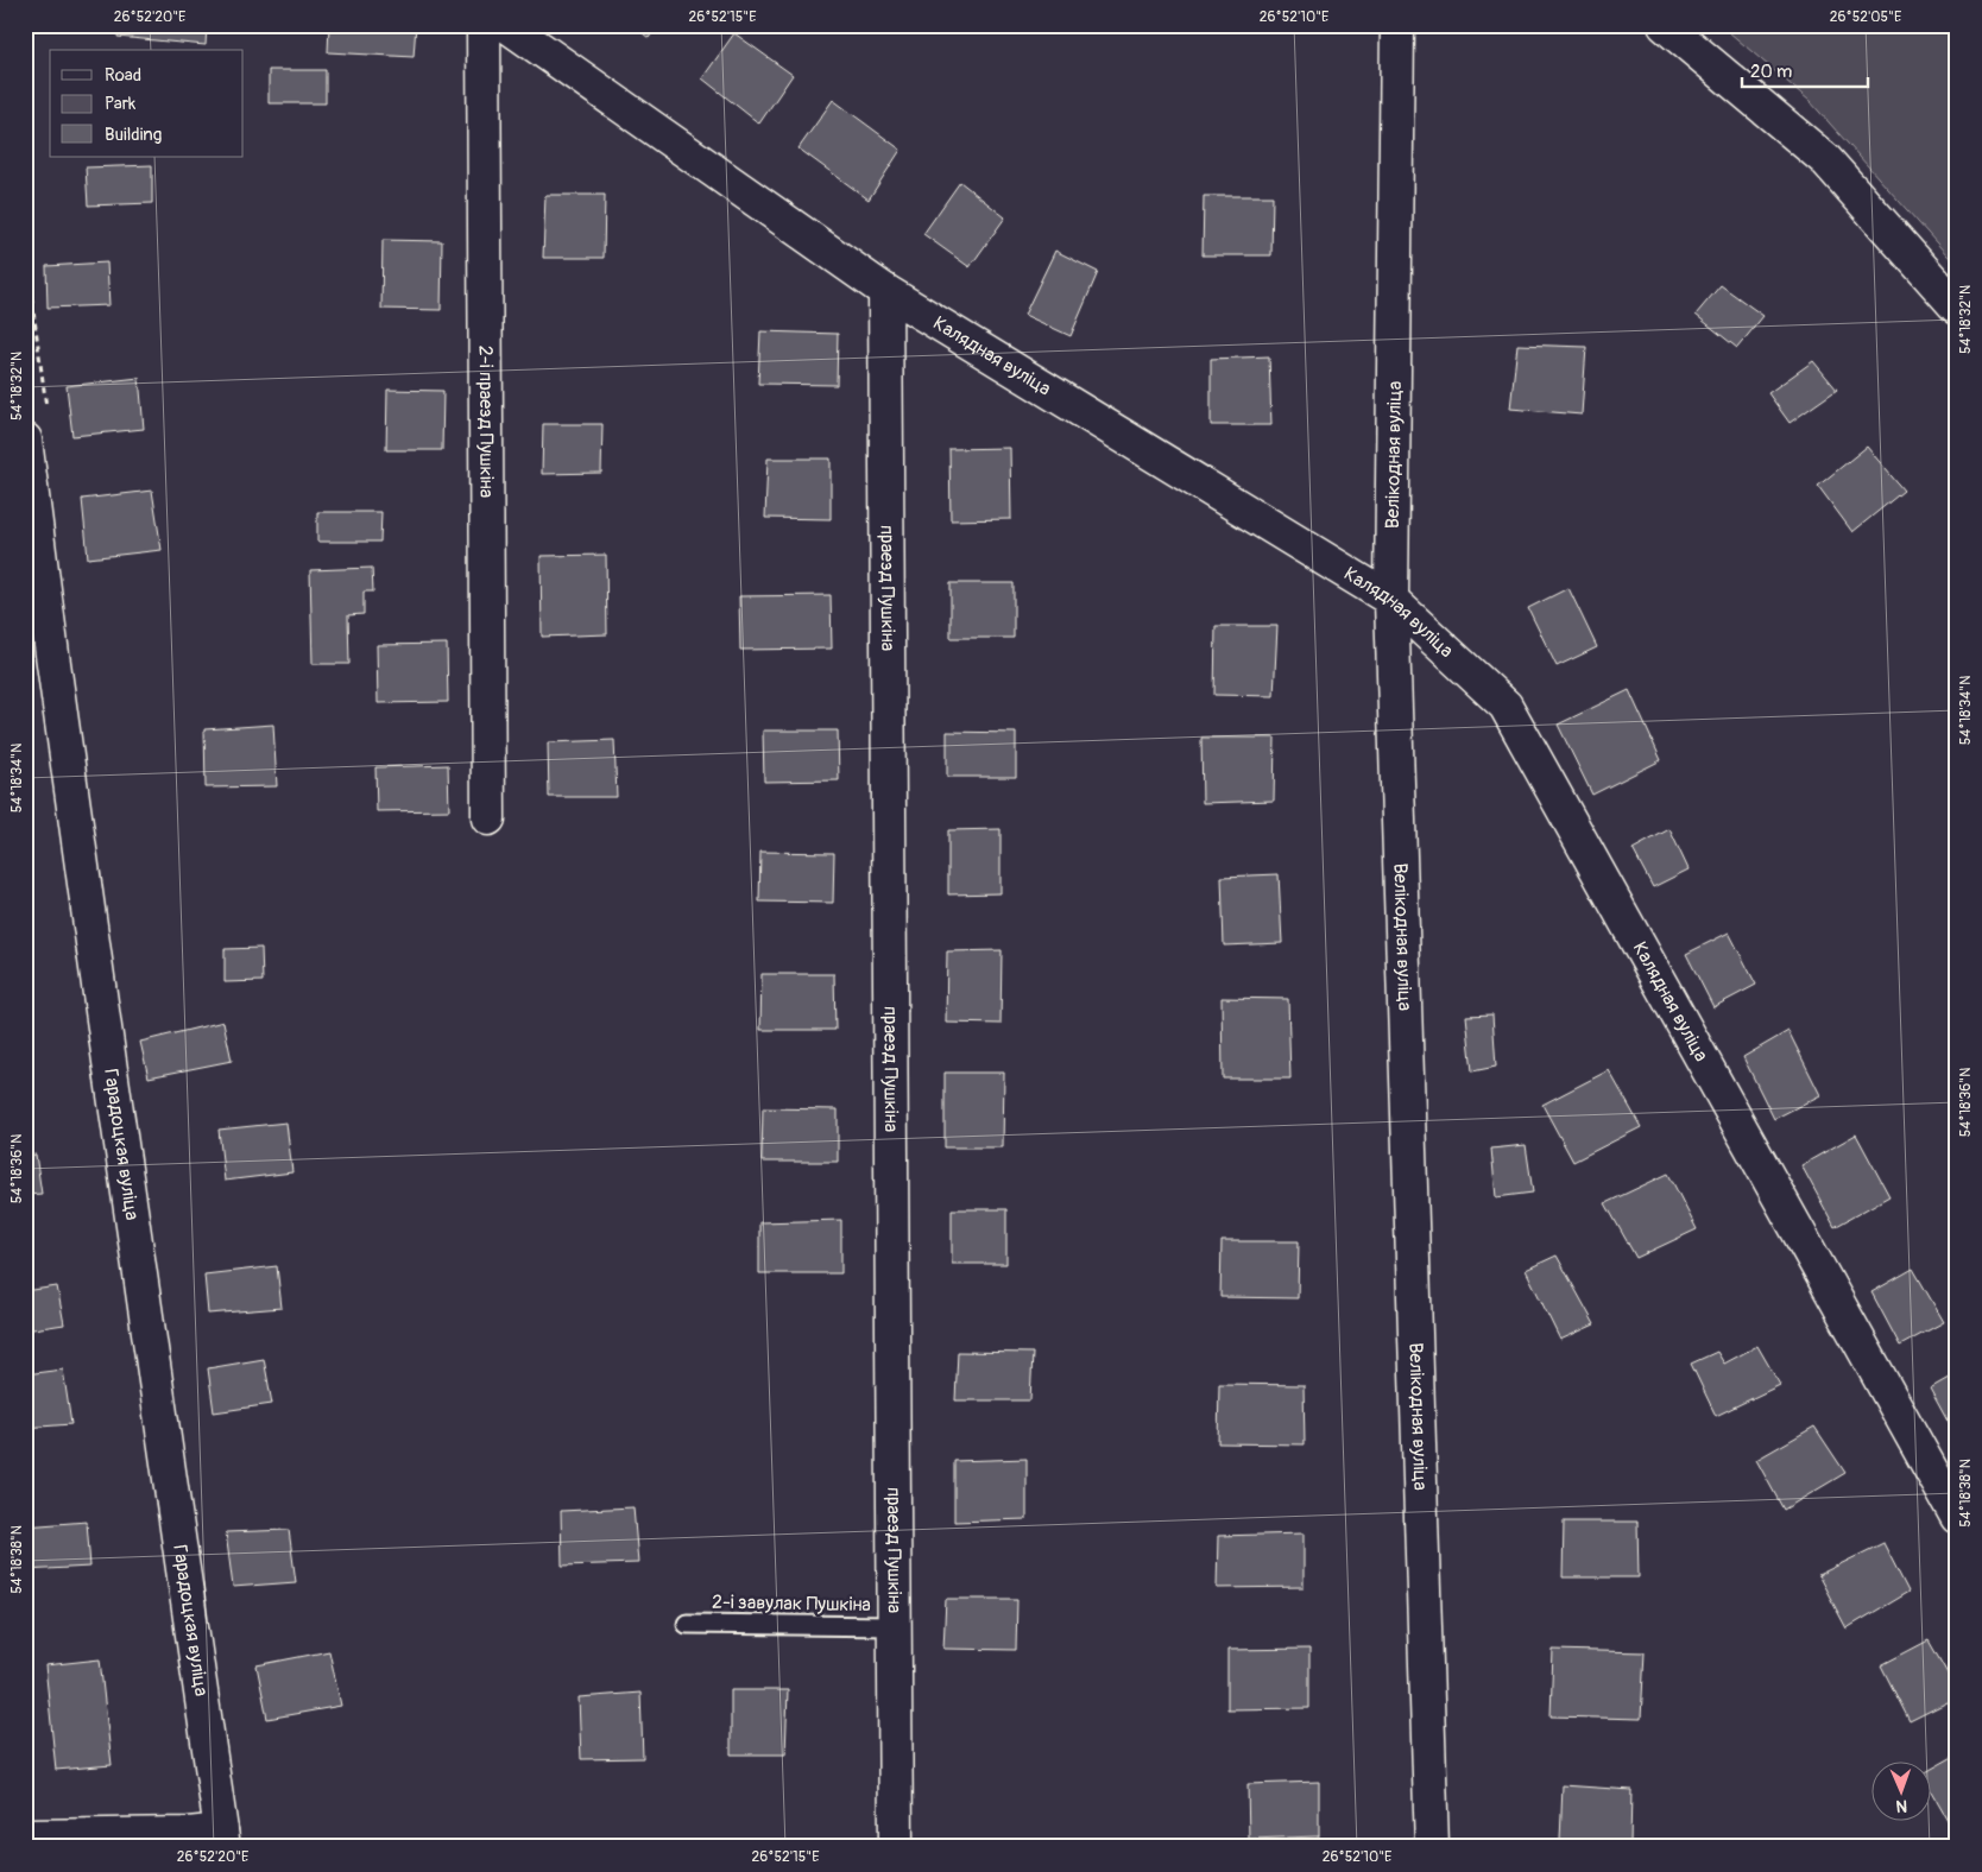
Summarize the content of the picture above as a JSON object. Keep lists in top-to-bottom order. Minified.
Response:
{"streets":{"street":["Калядная вуліца","2-і праезд Пушкіна","Велікодная вуліца","праезд Пушкіна","Гарадоцкая вуліца"],"lane":["2-і завулак Пушкіна"]},"crossings":[["Калядная вуліца","Велікодная вуліца"],["Калядная вуліца","праезд Пушкіна"],["праезд Пушкіна","2-і завулак Пушкіна"]],"legend":["Road","Park","Building"],"scale_bar":"20 m","north":"bottom","coordinates":["26°52'20\"E","26°52'15\"E","26°52'10\"E","26°52'05\"E","54°18'32\"N","54°18'34\"N","54°18'36\"N","54°18'38\"N"]}
